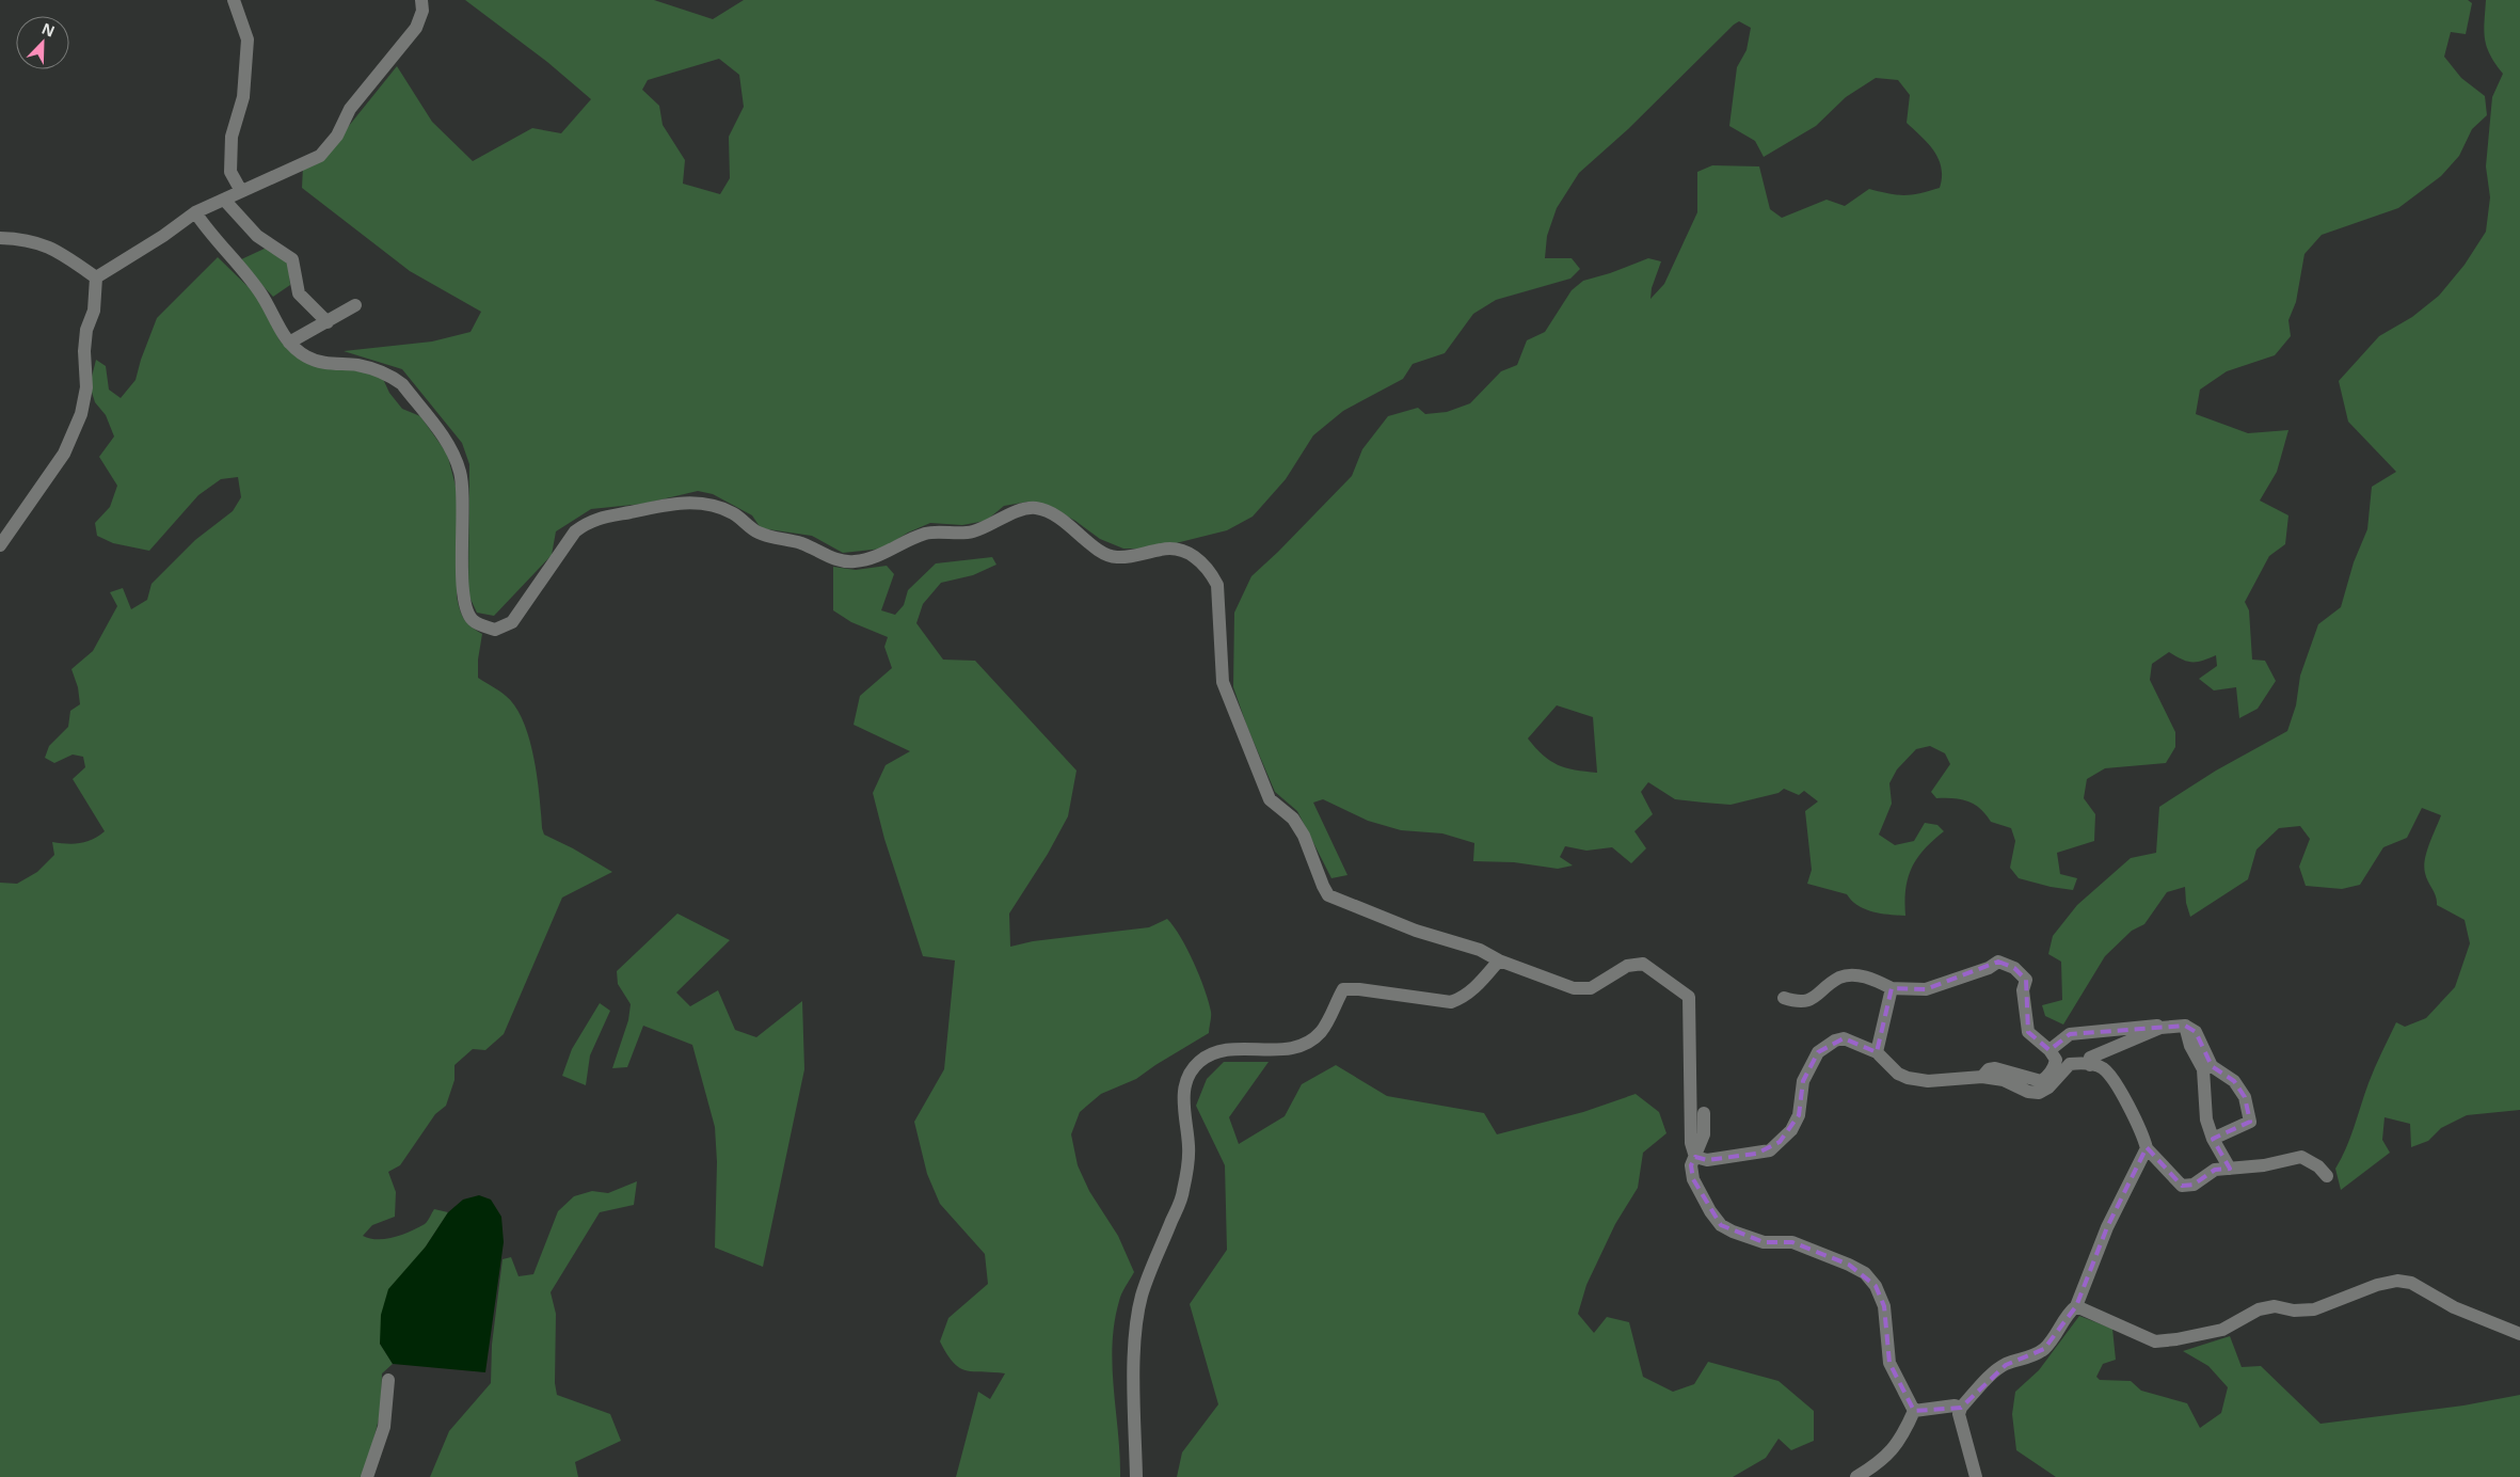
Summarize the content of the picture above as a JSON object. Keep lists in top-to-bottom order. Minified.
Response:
{"north":"top right"}
